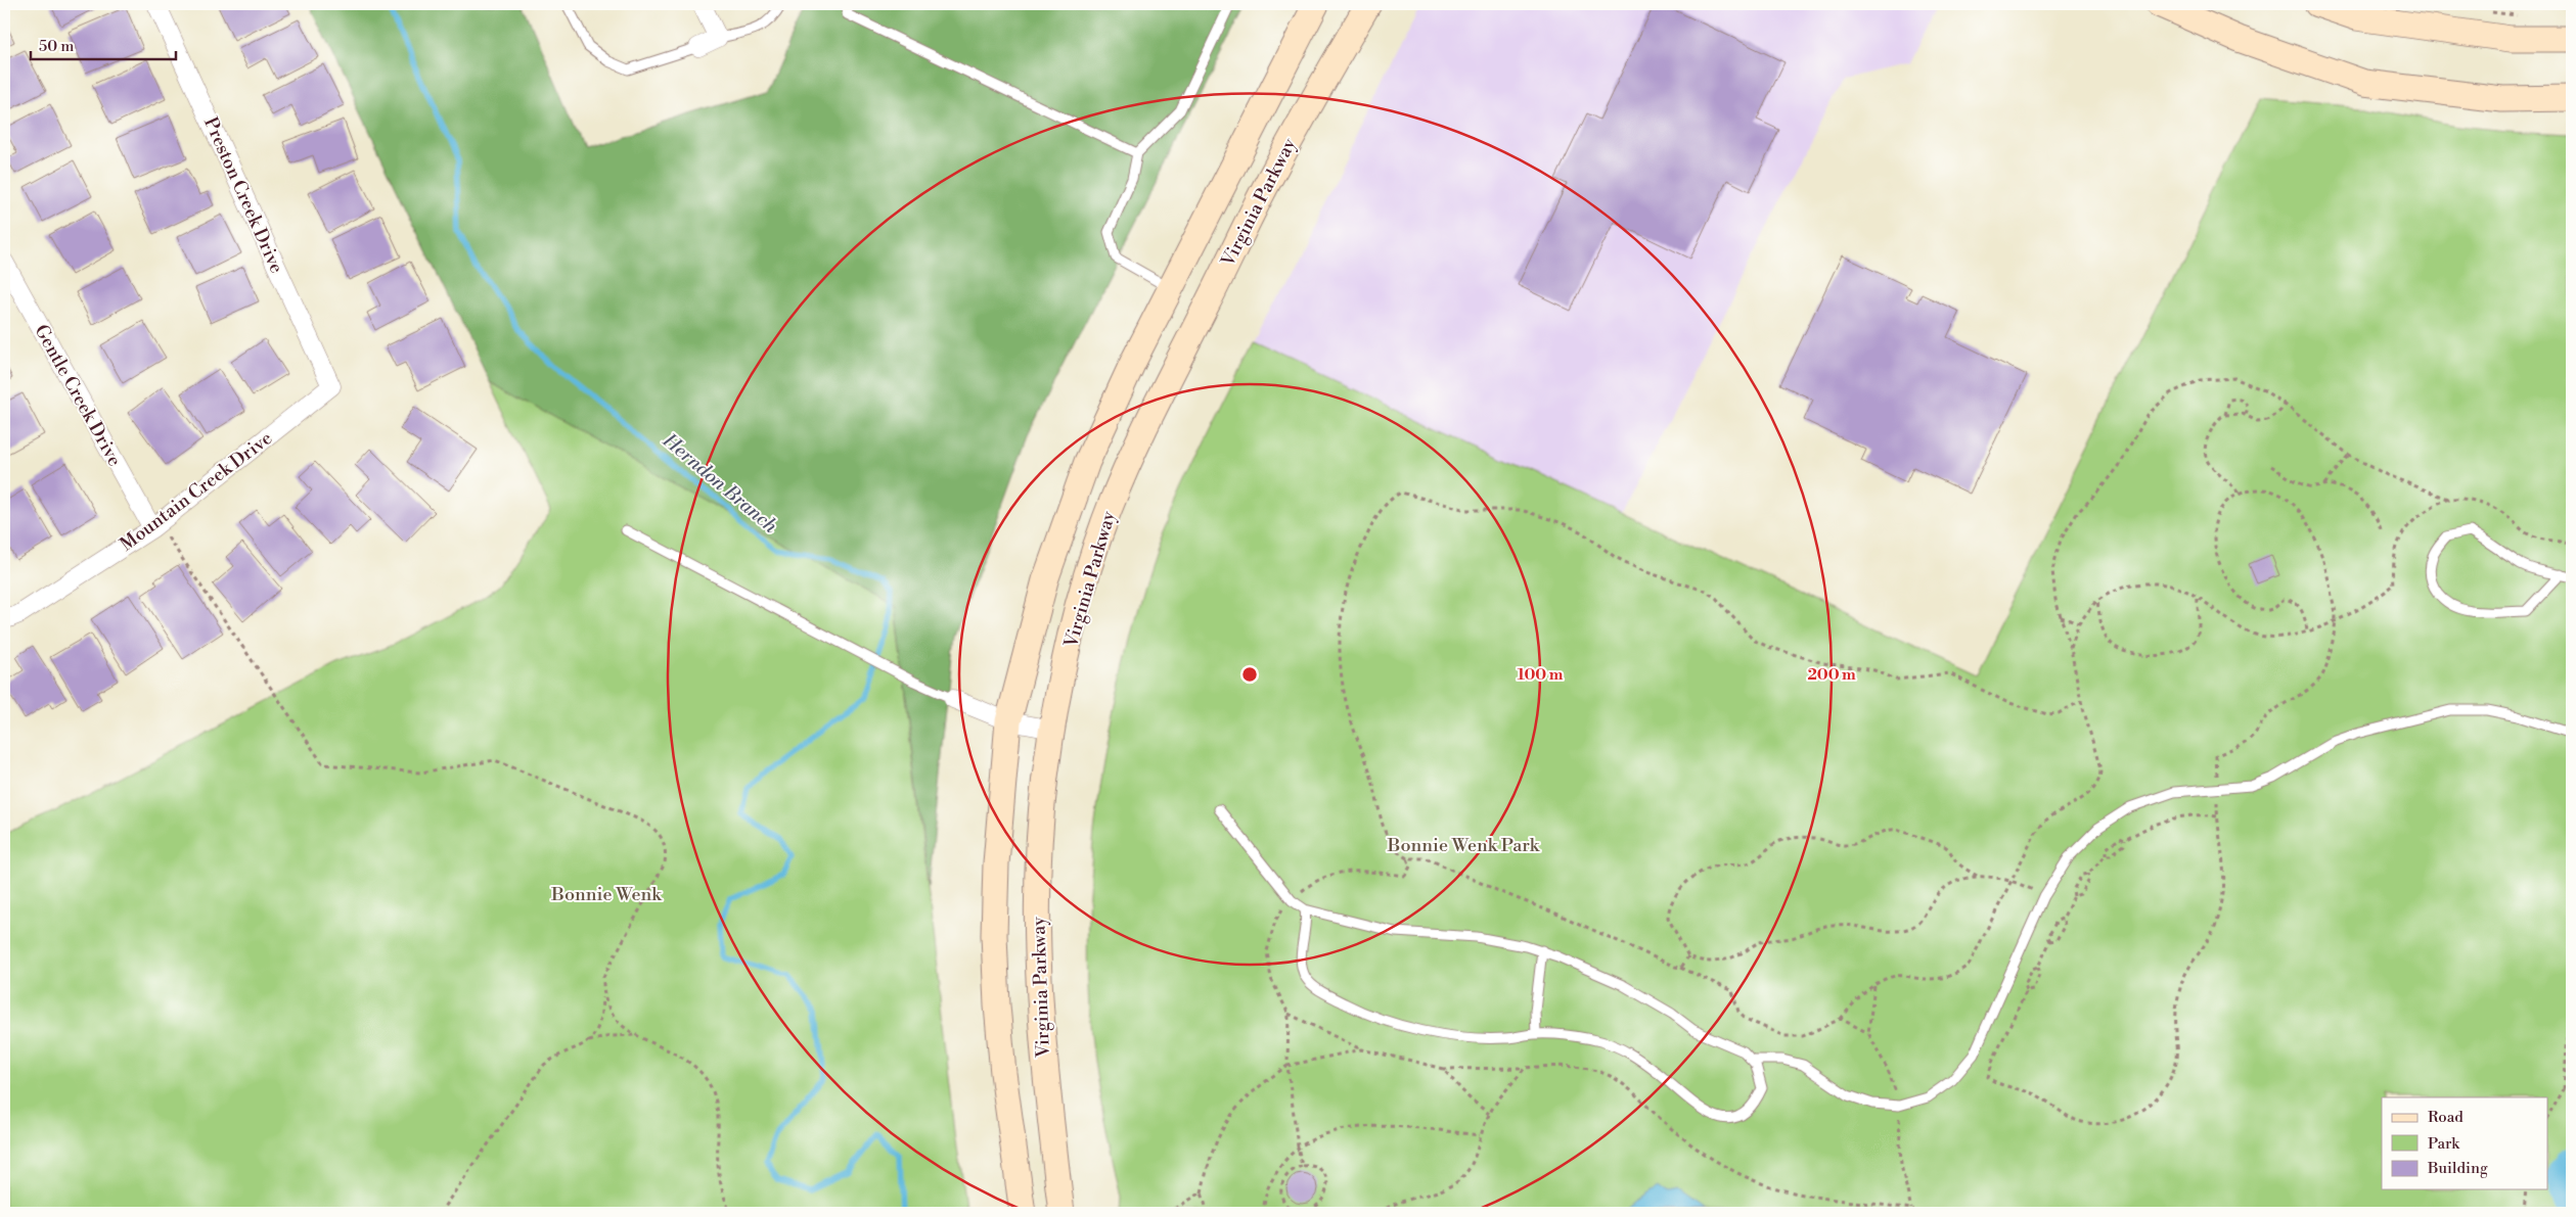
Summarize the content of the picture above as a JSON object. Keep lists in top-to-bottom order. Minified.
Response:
{"streets":{"main road":["Virginia Parkway"],"street":["Preston Creek Drive","Gentle Creek Drive","Mountain Creek Drive"]},"crossings":[["Preston Creek Drive","Mountain Creek Drive"],["Gentle Creek Drive","Mountain Creek Drive"]],"water":["Herndon Branch"],"parks":["Bonnie Wenk Park","Bonnie Wenk"],"legend":["Road","Park","Building"],"scale_bar":"50 m","rings":["100 m","200 m"]}
